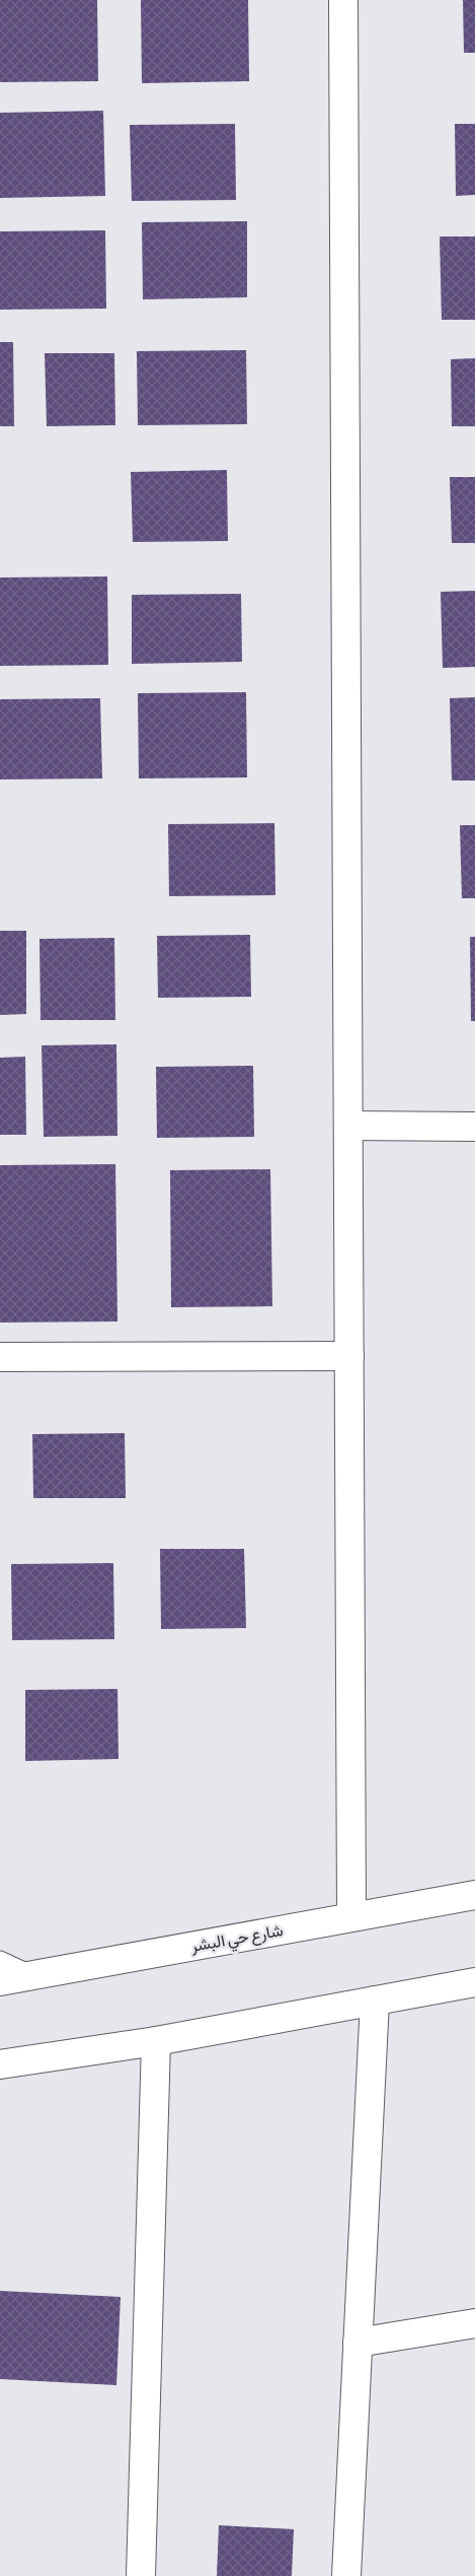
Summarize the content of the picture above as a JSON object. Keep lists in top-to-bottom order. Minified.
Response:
{"streets":{"street":["شارع حي البشر"]}}
